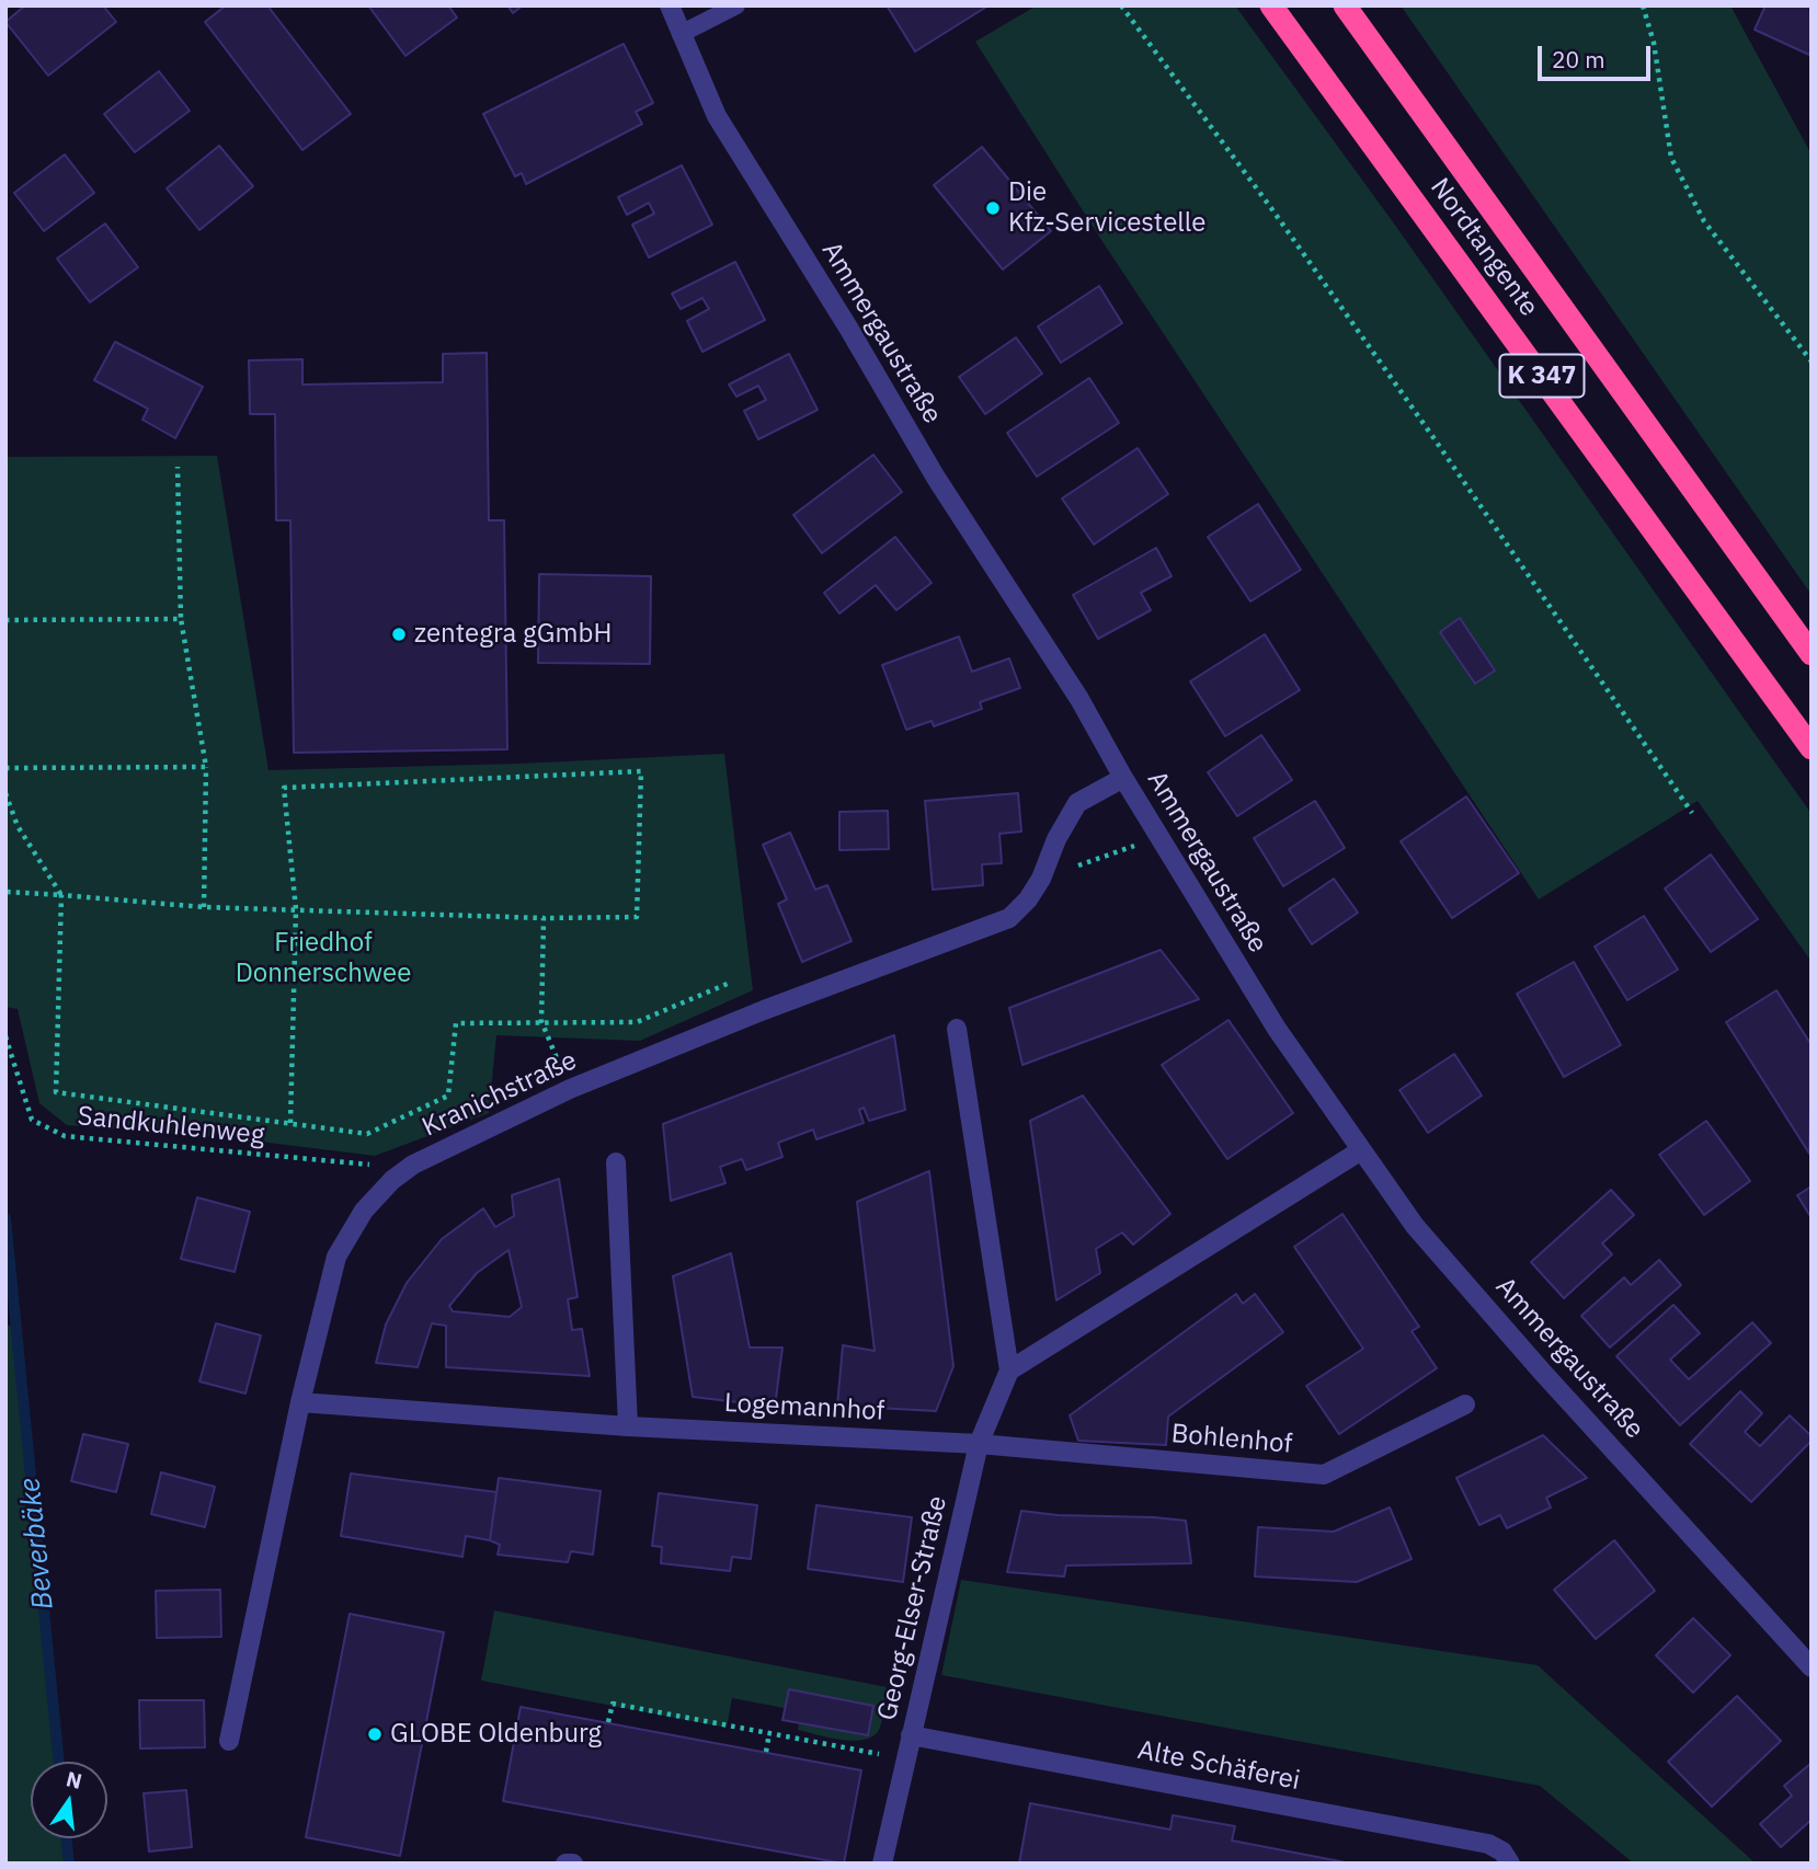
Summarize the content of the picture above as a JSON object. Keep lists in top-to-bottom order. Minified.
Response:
{"streets":{"highway":["Nordtangente","K 347"],"street":["Ammergaustraße","Kranichstraße","Logemannhof","Bohlenhof","Georg-Elser-Straße","Alte Schäferei"],"path":["Sandkuhlenweg"]},"crossings":[["Ammergaustraße","Kranichstraße"],["Kranichstraße","Sandkuhlenweg"],["Kranichstraße","Logemannhof"],["Logemannhof","Bohlenhof"],["Logemannhof","Georg-Elser-Straße"],["Bohlenhof","Georg-Elser-Straße"],["Georg-Elser-Straße","Alte Schäferei"]],"water":["Beverbäke"],"parks":["Friedhof Donnerschwee"],"places":["Die Kfz-Servicestelle","zentegra gGmbH","GLOBE Oldenburg"],"scale_bar":"20 m","north":"top"}
